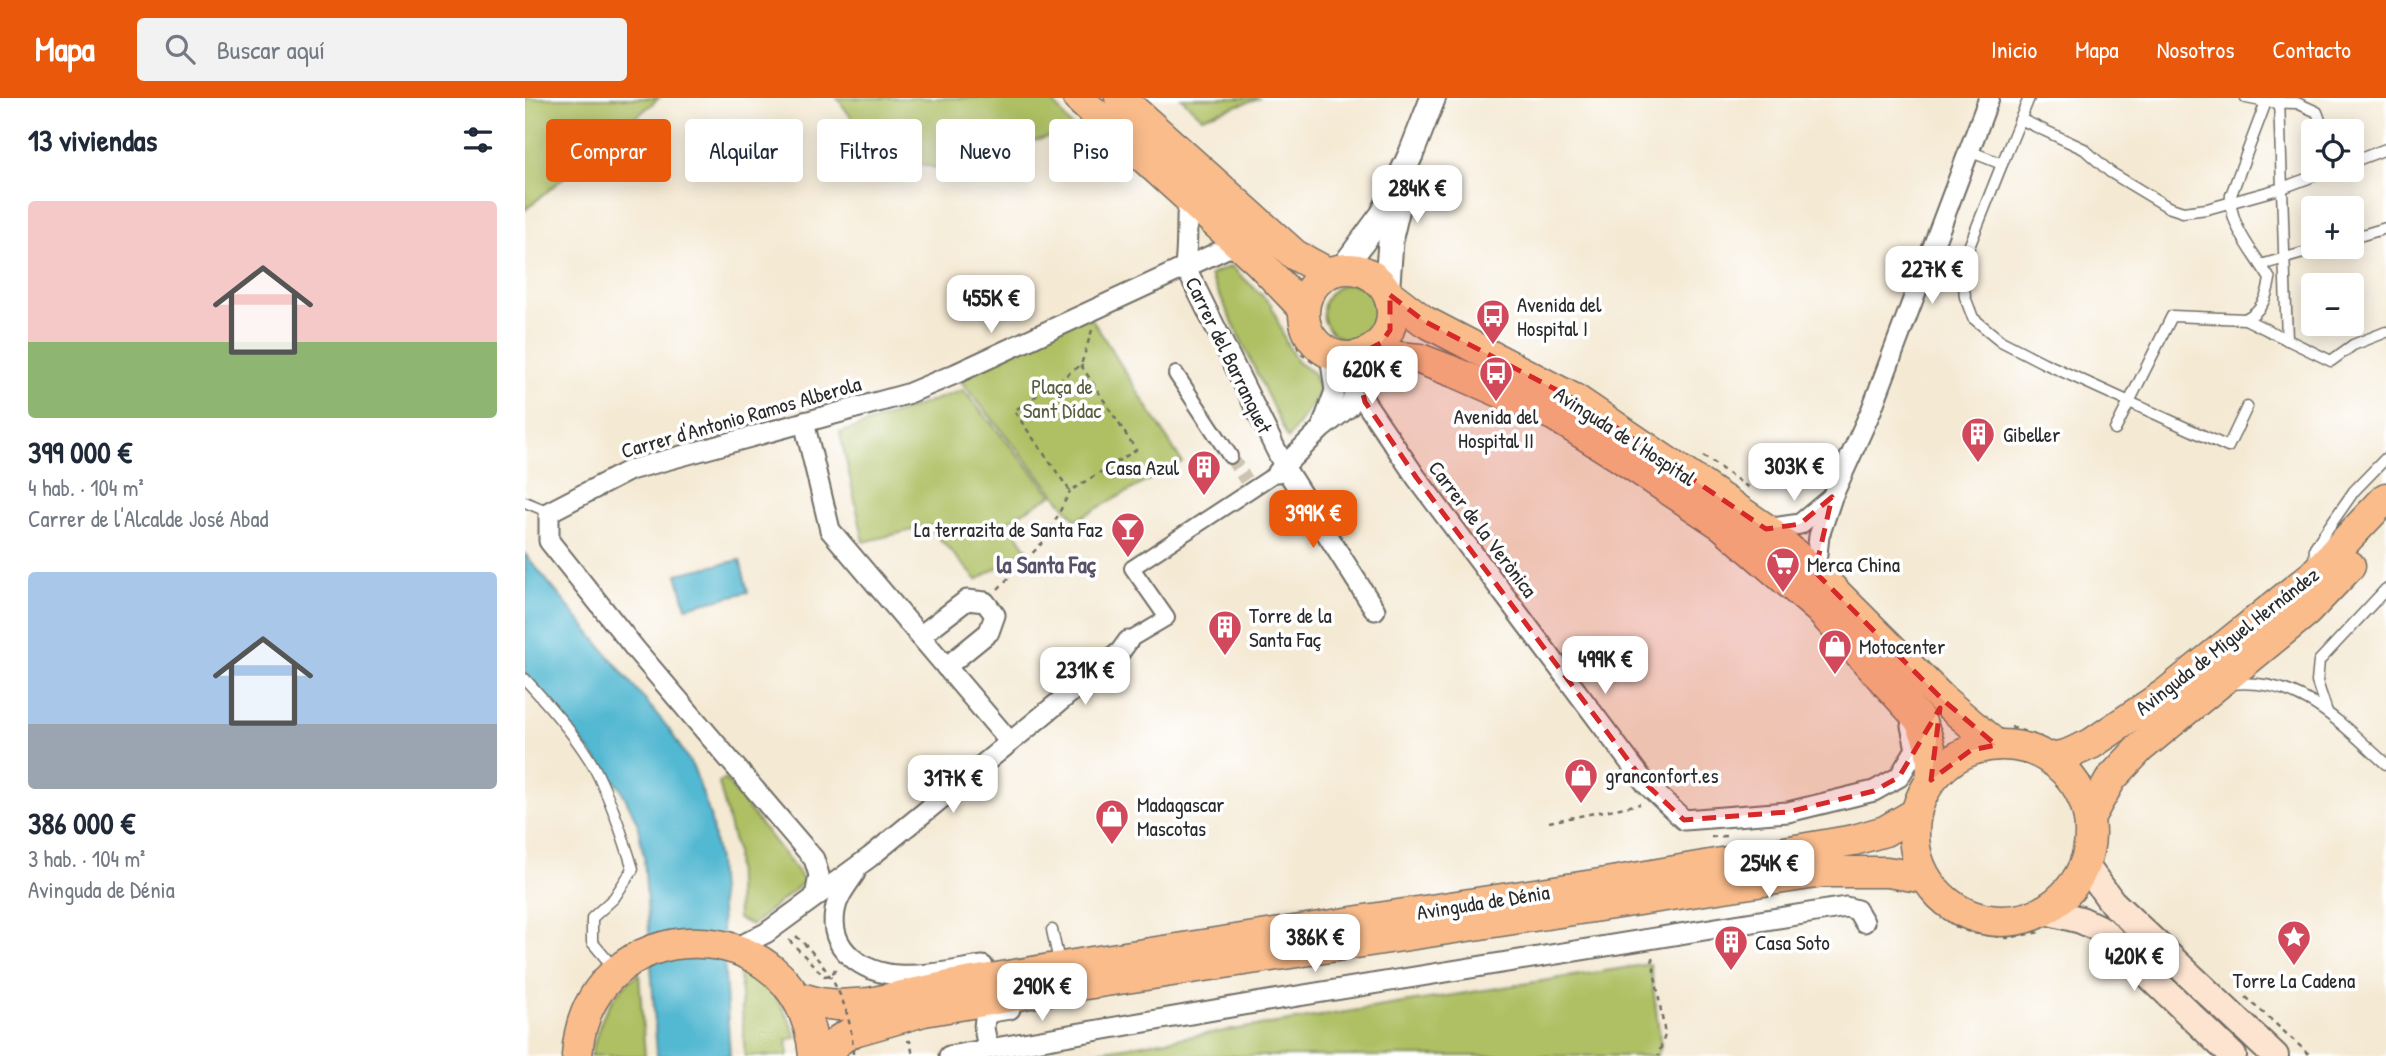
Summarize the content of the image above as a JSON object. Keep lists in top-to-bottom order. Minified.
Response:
{"streets":{"main road":["Avinguda de l'Hospital","Avinguda de Miguel Hernández","Avinguda de Dénia"],"street":["Carrer del Barranquet","Carrer d'Antonio Ramos Alberola","Carrer de la Verònica"]},"crossings":[["Carrer del Barranquet","Carrer d'Antonio Ramos Alberola"],["Avinguda de l'Hospital","Carrer de la Verònica"],["Avinguda de l'Hospital","Avinguda de Miguel Hernández"],["Avinguda de l'Hospital","Avinguda de Dénia"],["Avinguda de Miguel Hernández","Avinguda de Dénia"]],"districts":["la Santa Faç"],"parks":["Plaça de Sant Dídac"],"places":{"bus stop":["Avenida del Hospital I","Avenida del Hospital II"],"building":["Gibeller","Casa Azul","Torre de la Santa Faç","Casa Soto"],"bar":["La terrazita de Santa Faz"],"supermarket":["Merca China"],"shop":["Motocenter","granconfort.es","Madagascar Mascotas"],"place":["Torre La Cadena"]},"page":{"header":"Mapa","search":"Buscar aquí","nav":["Inicio","Mapa","Nosotros","Contacto"],"heading":"13 viviendas","map_buttons":["+","−"],"chip":["Comprar","Alquilar","Filtros","Nuevo","Piso"],"price":["284K €","227K €","455K €","620K €","303K €","399K €","499K €","231K €","317K €","254K €","386K €","420K €","290K €"],"list":[{"name":"399 000 €","note":"4 hab. · 104 m² · Carrer de l'Alcalde José Abad"},{"name":"386 000 €","note":"3 hab. · 104 m² · Avinguda de Dénia"}]}}
